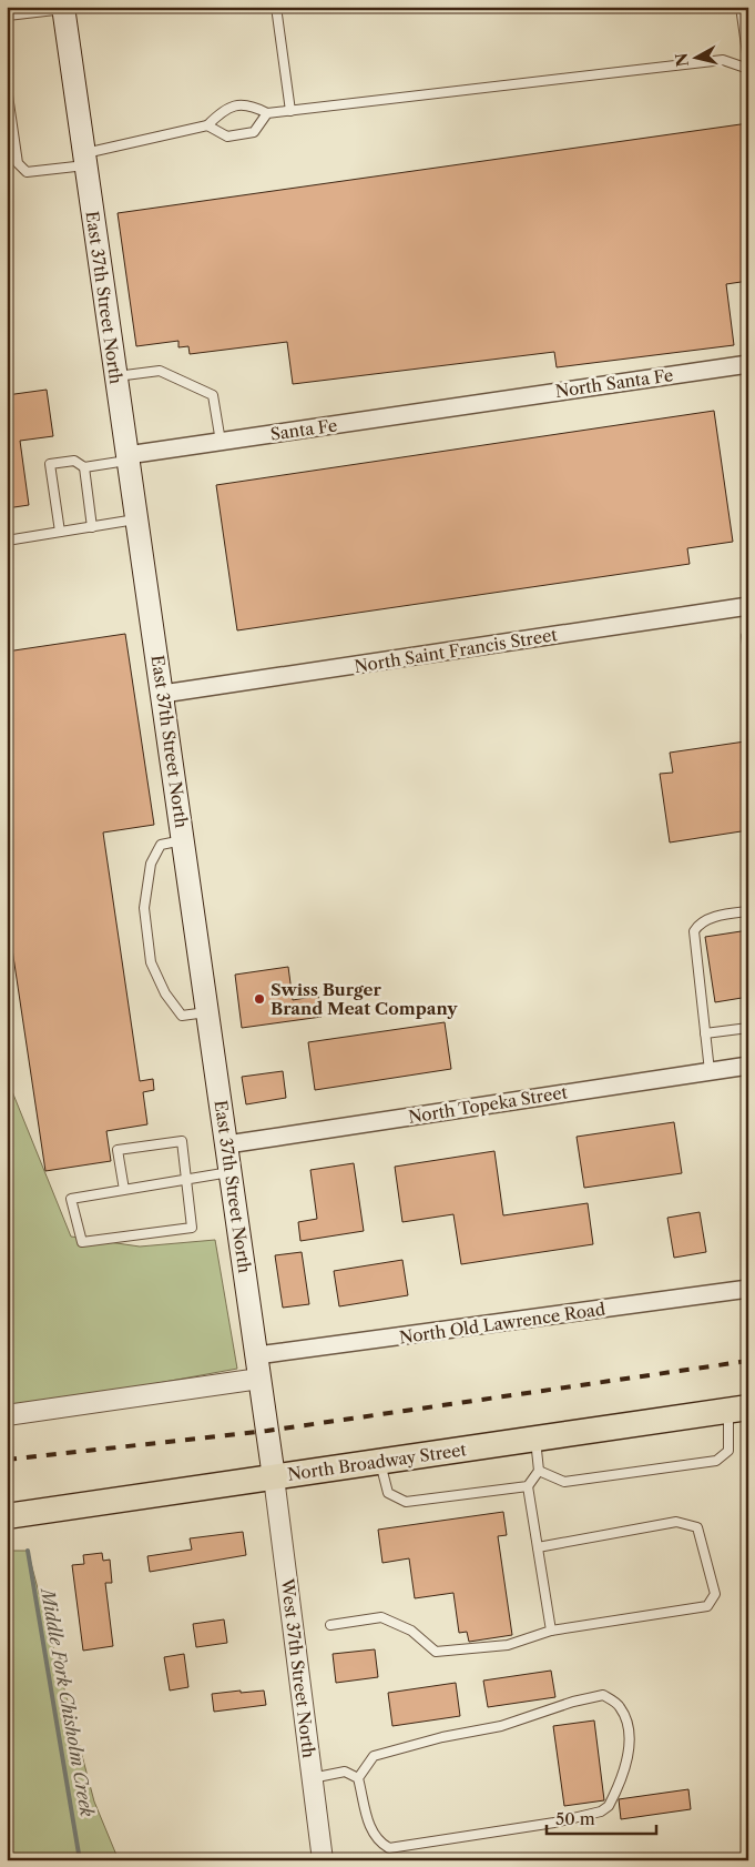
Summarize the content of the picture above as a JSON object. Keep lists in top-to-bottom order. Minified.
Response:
{"streets":{"main road":["East 37th Street North","North Broadway Street"],"street":["North Santa Fe","Santa Fe","North Saint Francis Street","North Topeka Street","North Old Lawrence Road","West 37th Street North"]},"crossings":[["East 37th Street North","Santa Fe"],["East 37th Street North","North Saint Francis Street"],["East 37th Street North","North Topeka Street"],["East 37th Street North","North Old Lawrence Road"],["East 37th Street North","North Broadway Street"],["East 37th Street North","West 37th Street North"],["North Santa Fe","Santa Fe"],["North Broadway Street","West 37th Street North"]],"water":["Middle Fork Chisholm Creek"],"places":["Swiss Burger Brand Meat Company"],"scale_bar":"50 m","north":"left"}
